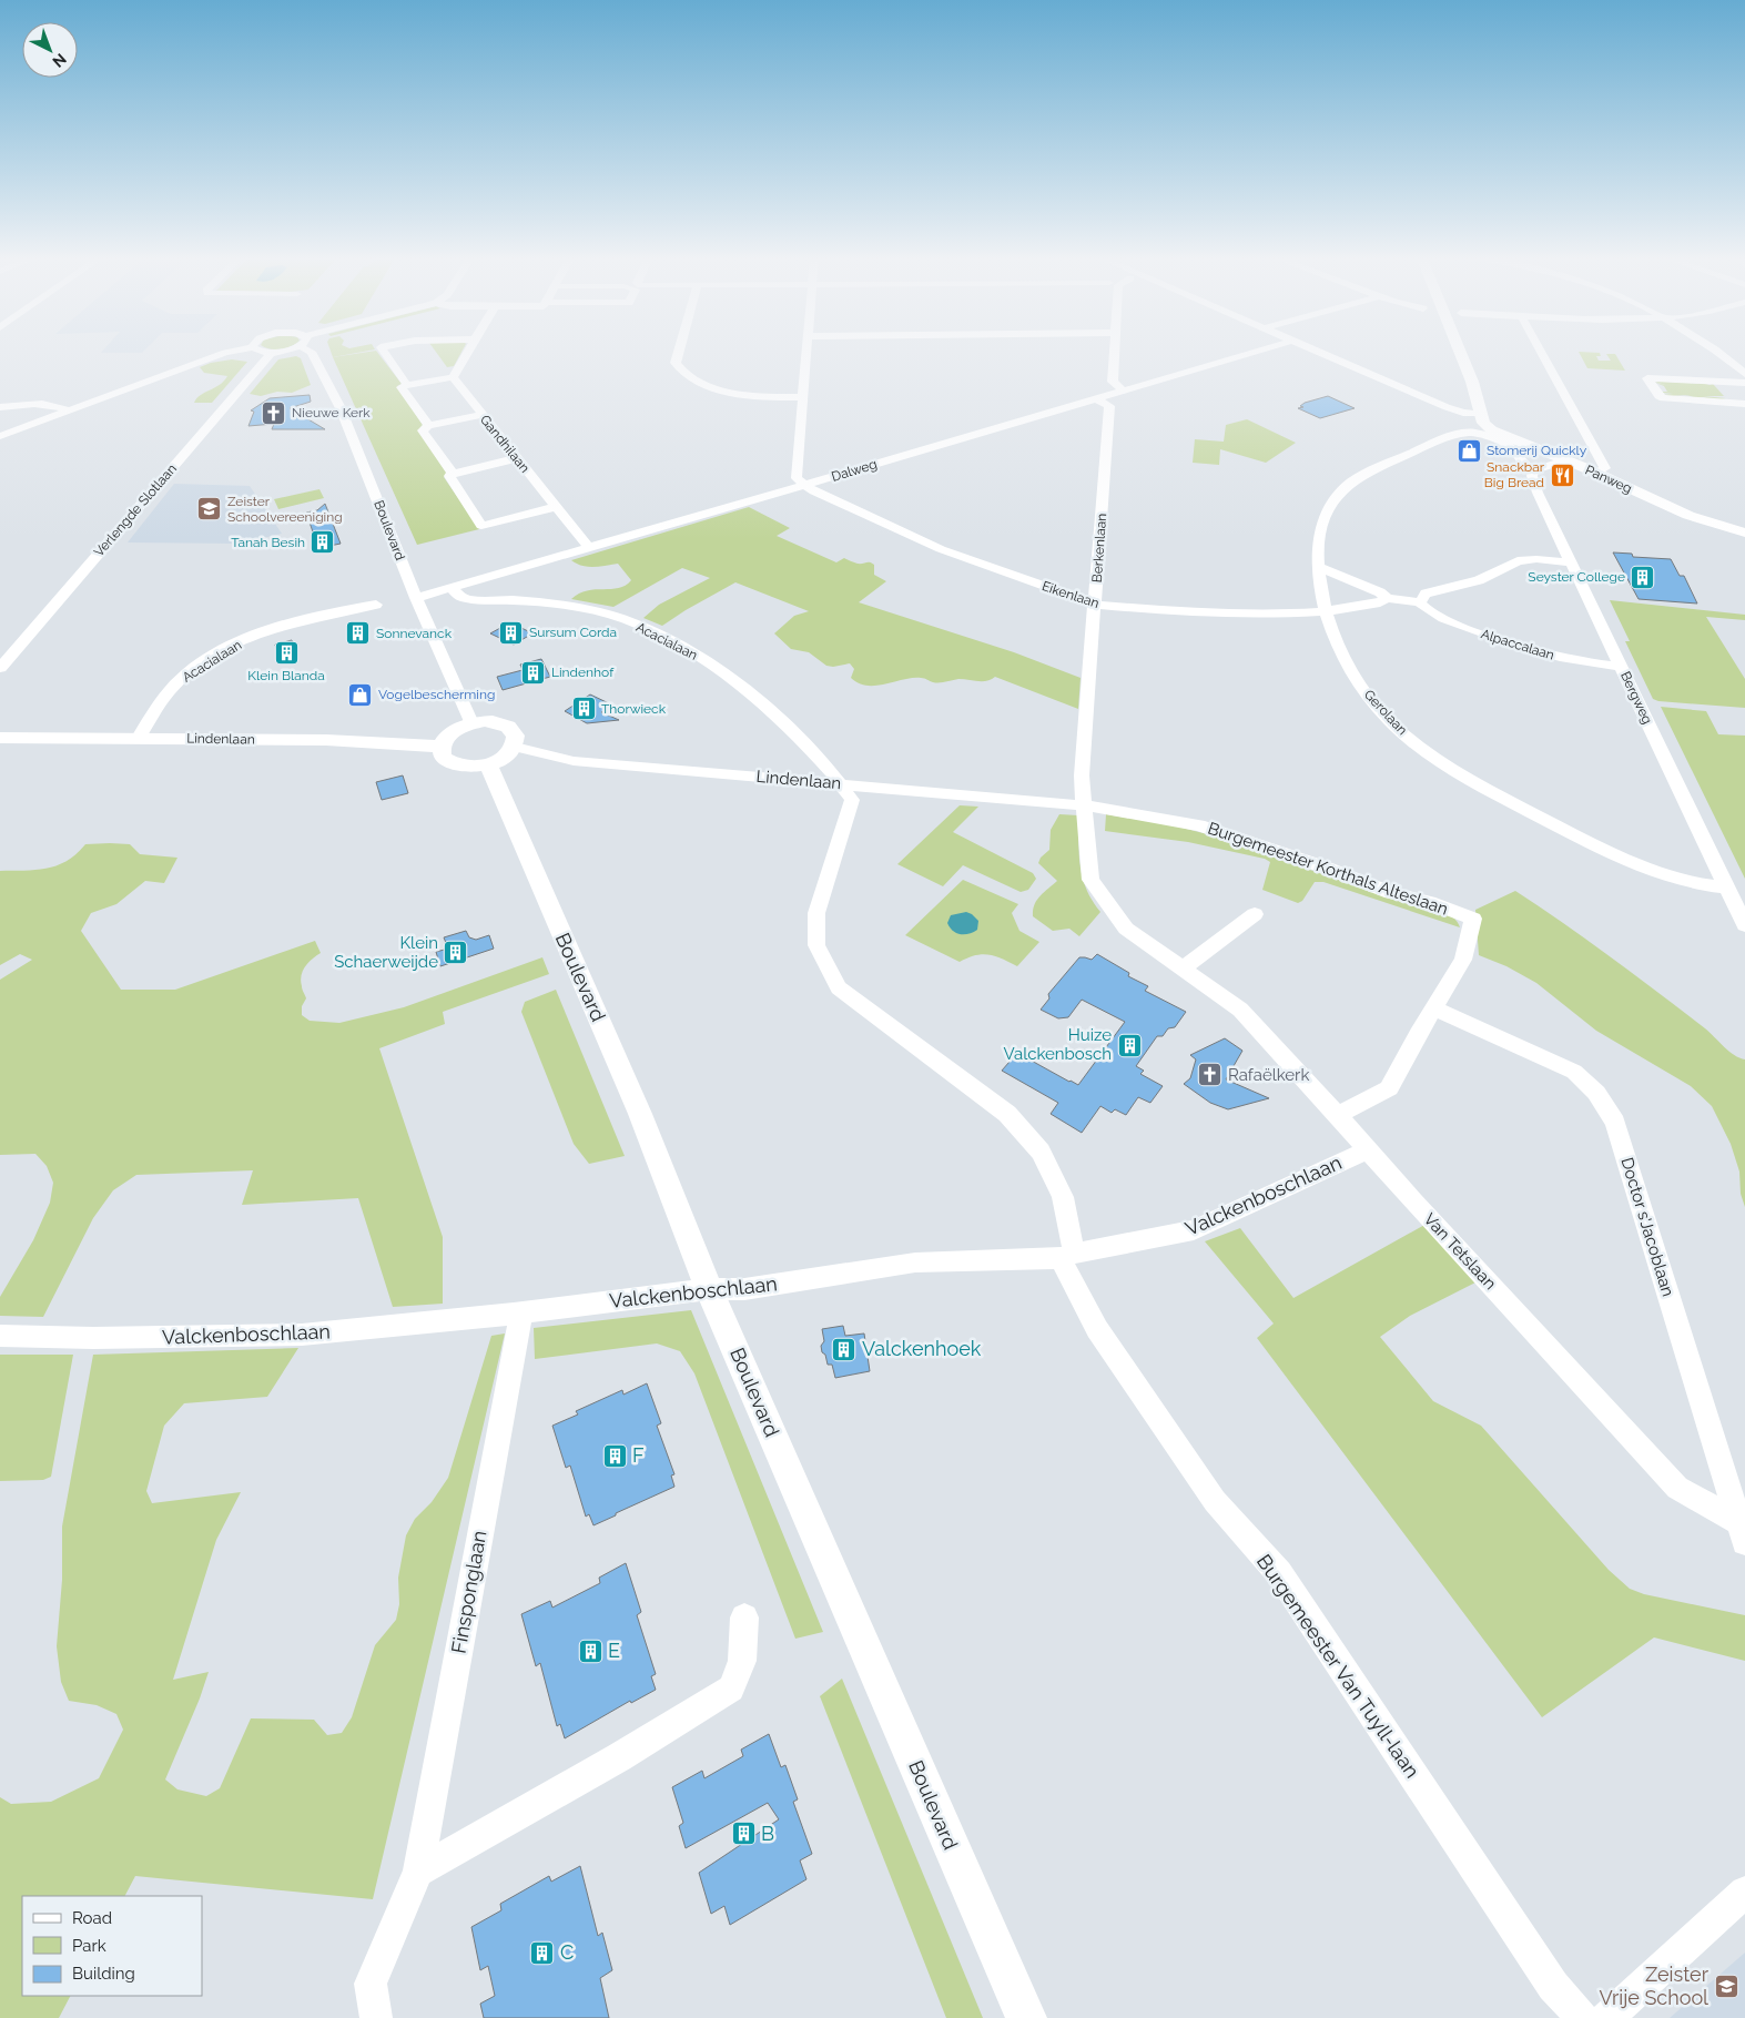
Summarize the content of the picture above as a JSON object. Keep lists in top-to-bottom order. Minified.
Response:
{"streets":{"street":["Gandhilaan","Dalweg","Panweg","Verlengde Slotlaan","Boulevard","Berkenlaan","Eikenlaan","Acacialaan","Alpaccalaan","Bergweg","Gerolaan","Lindenlaan","Burgemeester Korthals Alteslaan","Valckenboschlaan","Doctor s'Jacoblaan","Van Tetslaan","Finsponglaan","Burgemeester Van Tuyll-laan"]},"crossings":[["Gandhilaan","Dalweg"],["Dalweg","Boulevard"],["Dalweg","Berkenlaan"],["Dalweg","Eikenlaan"],["Dalweg","Acacialaan"],["Boulevard","Lindenlaan"],["Boulevard","Valckenboschlaan"],["Berkenlaan","Eikenlaan"],["Berkenlaan","Lindenlaan"],["Berkenlaan","Burgemeester Korthals Alteslaan"],["Berkenlaan","Van Tetslaan"],["Eikenlaan","Alpaccalaan"],["Eikenlaan","Gerolaan"],["Acacialaan","Lindenlaan"],["Acacialaan","Burgemeester Van Tuyll-laan"],["Alpaccalaan","Bergweg"],["Bergweg","Gerolaan"],["Lindenlaan","Burgemeester Korthals Alteslaan"],["Lindenlaan","Van Tetslaan"],["Lindenlaan","Burgemeester Van Tuyll-laan"],["Burgemeester Korthals Alteslaan","Doctor s'Jacoblaan"],["Burgemeester Korthals Alteslaan","Van Tetslaan"],["Valckenboschlaan","Van Tetslaan"],["Valckenboschlaan","Finsponglaan"],["Valckenboschlaan","Burgemeester Van Tuyll-laan"],["Doctor s'Jacoblaan","Van Tetslaan"]],"places":{"church":["Nieuwe Kerk","Rafaëlkerk"],"shop":["Stomerij Quickly","Vogelbescherming"],"restaurant":["Snackbar Big Bread"],"school or university":["Zeister Schoolvereeniging","Zeister Vrije School"],"building":["Tanah Besih","Seyster College","Sursum Corda","Sonnevanck","Klein Blanda","Lindenhof","Thorwieck","Klein Schaerweijde","Huize Valckenbosch","Valckenhoek","F","E","B","C"]},"legend":["Road","Park","Building"],"north":"bottom right"}
